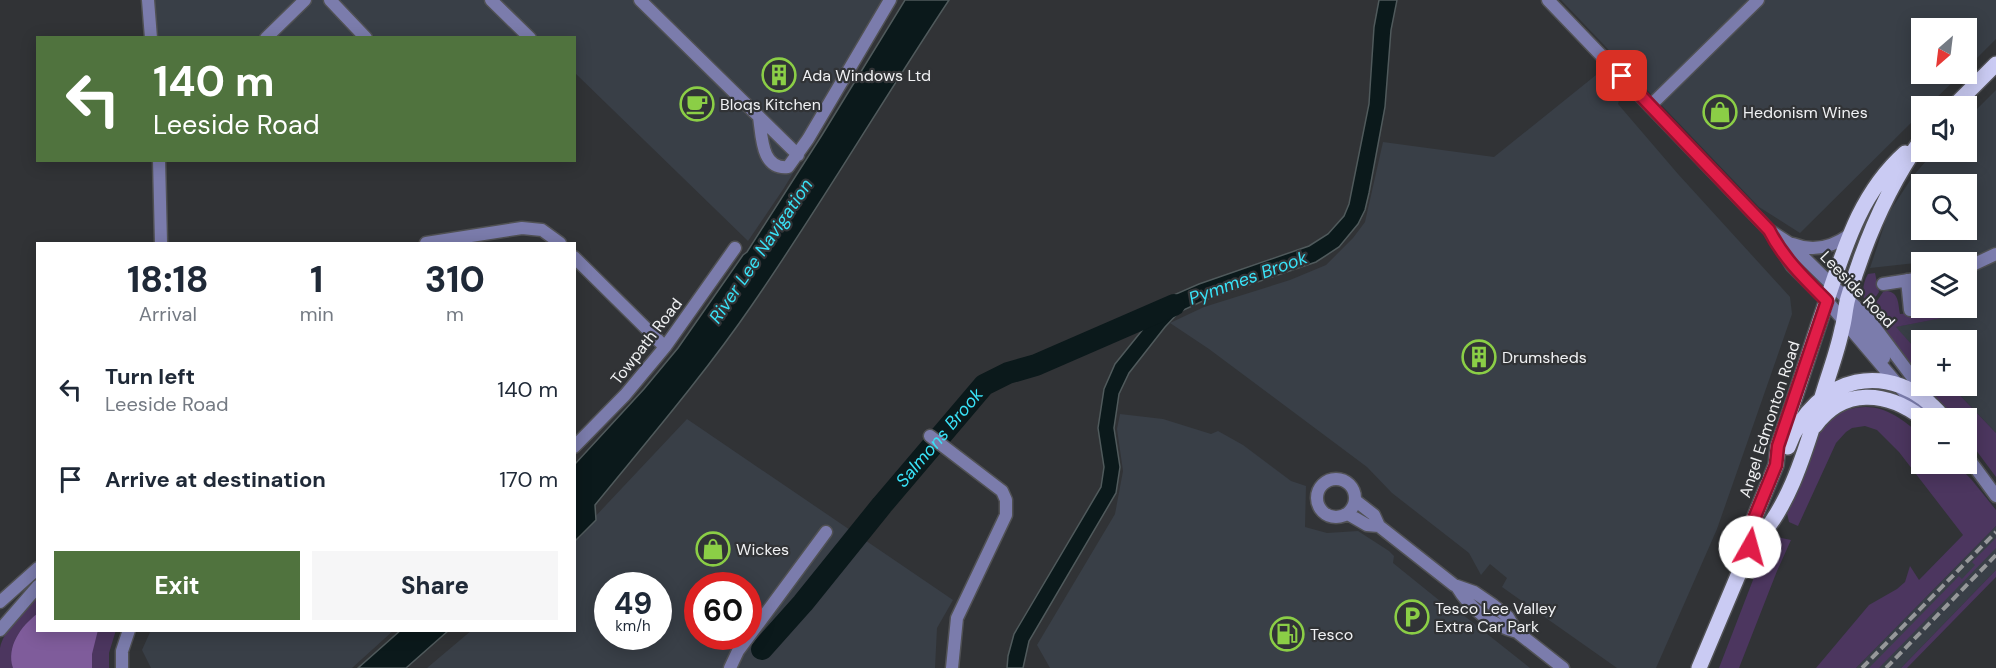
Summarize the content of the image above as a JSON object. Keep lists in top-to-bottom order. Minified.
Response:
{"streets":{"main road":["Angel Edmonton Road"],"street":["Leeside Road","Towpath Road"]},"crossings":[["Leeside Road","Angel Edmonton Road"]],"water":["River Lee Navigation","Pymmes Brook","Salmons Brook"],"places":{"building":["Ada Windows Ltd","Drumsheds"],"cafe":["Bloqs Kitchen"],"shop":["Hedonism Wines","Wickes"],"parking":["Tesco Lee Valley Extra Car Park"],"fuel station":["Tesco"]},"north":"bottom left","page":{"map_buttons":["+","−"],"turn":["140 m","Leeside Road"],"eta":["18:18","Arrival","1","min","310","m"],"list":[{"name":"Turn left","note":"Leeside Road","value":"140 m"},{"name":"Arrive at destination","value":"170 m"}],"buttons":["Exit","Share"],"speed":"49 km/h","limit":"60"}}
